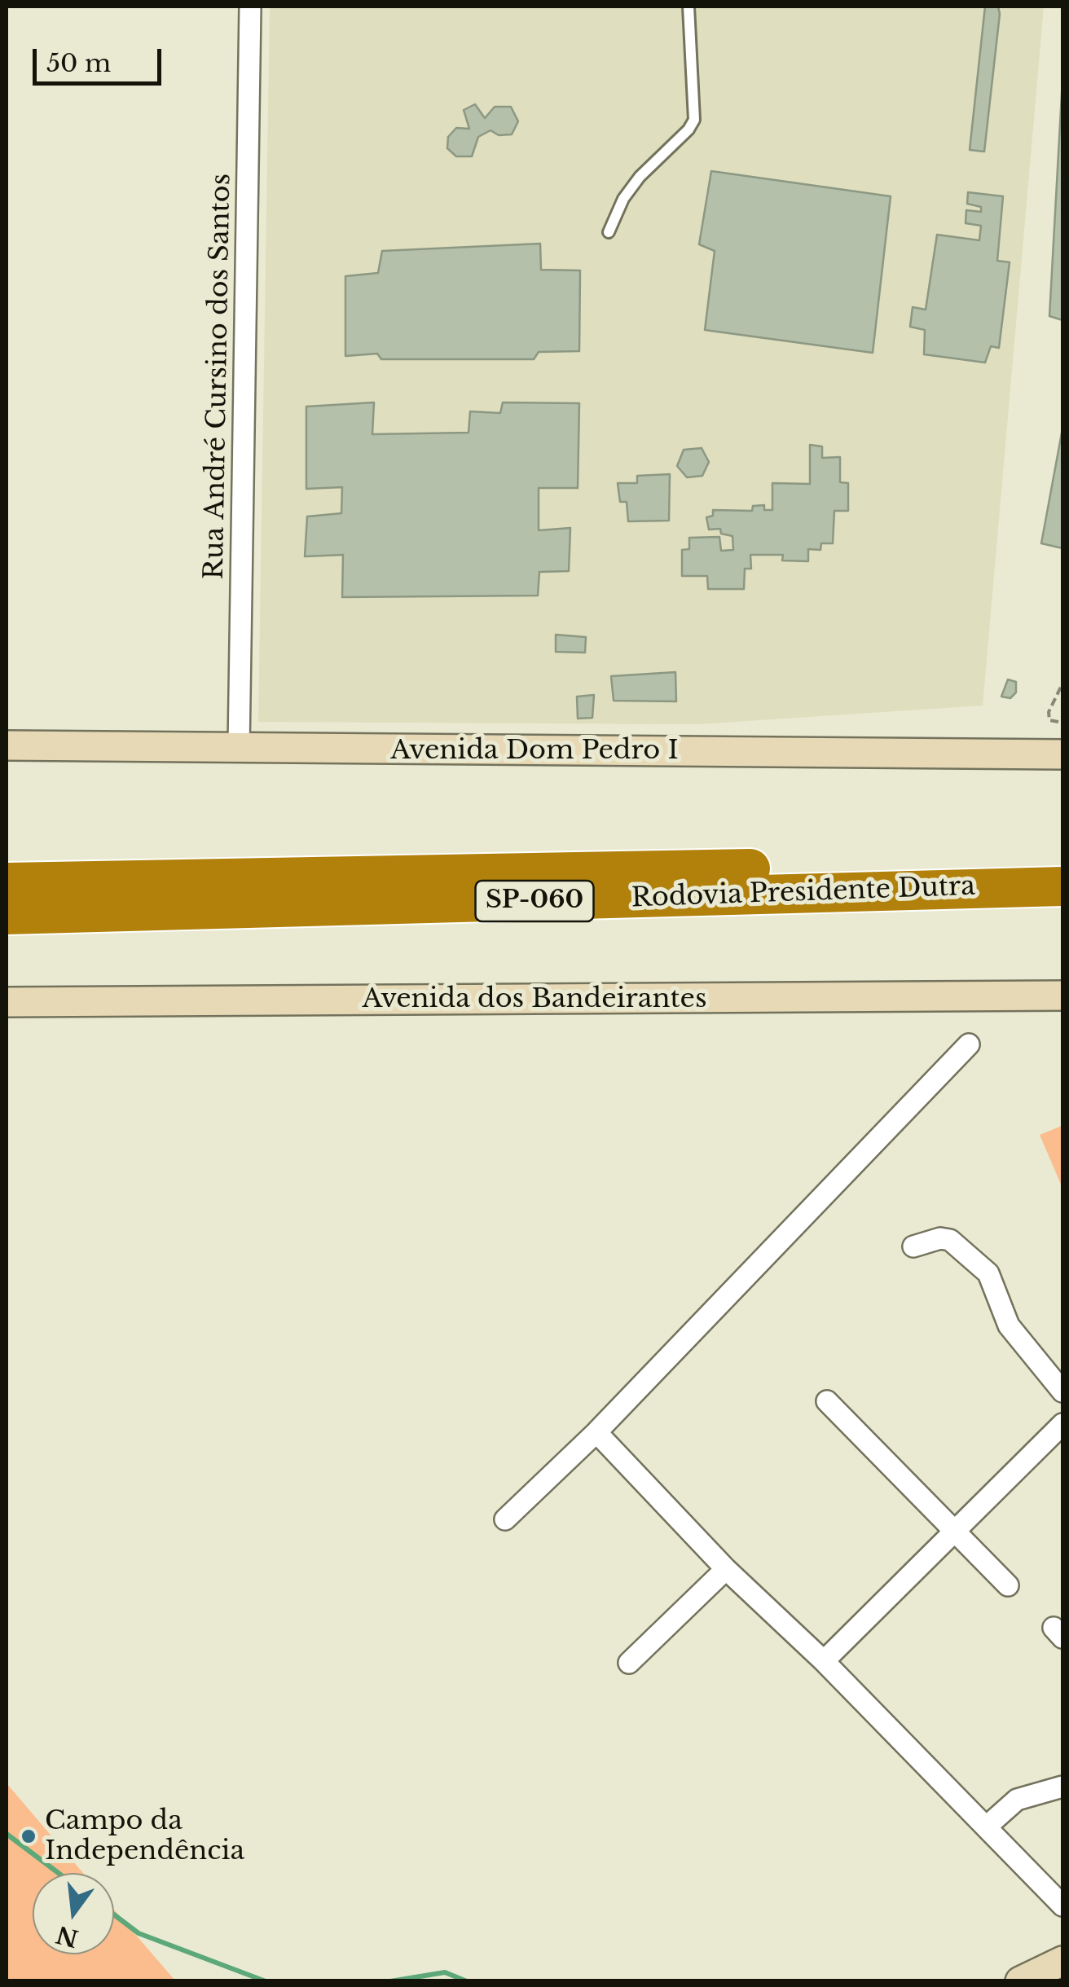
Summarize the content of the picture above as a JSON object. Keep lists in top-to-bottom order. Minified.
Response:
{"streets":{"highway":["Rodovia Presidente Dutra","SP-060"],"main road":["Avenida Dom Pedro I","Avenida dos Bandeirantes"],"street":["Rua André Cursino dos Santos"]},"crossings":[["Rua André Cursino dos Santos","Avenida Dom Pedro I"]],"places":["Campo da Independência"],"scale_bar":"50 m","north":"bottom"}
